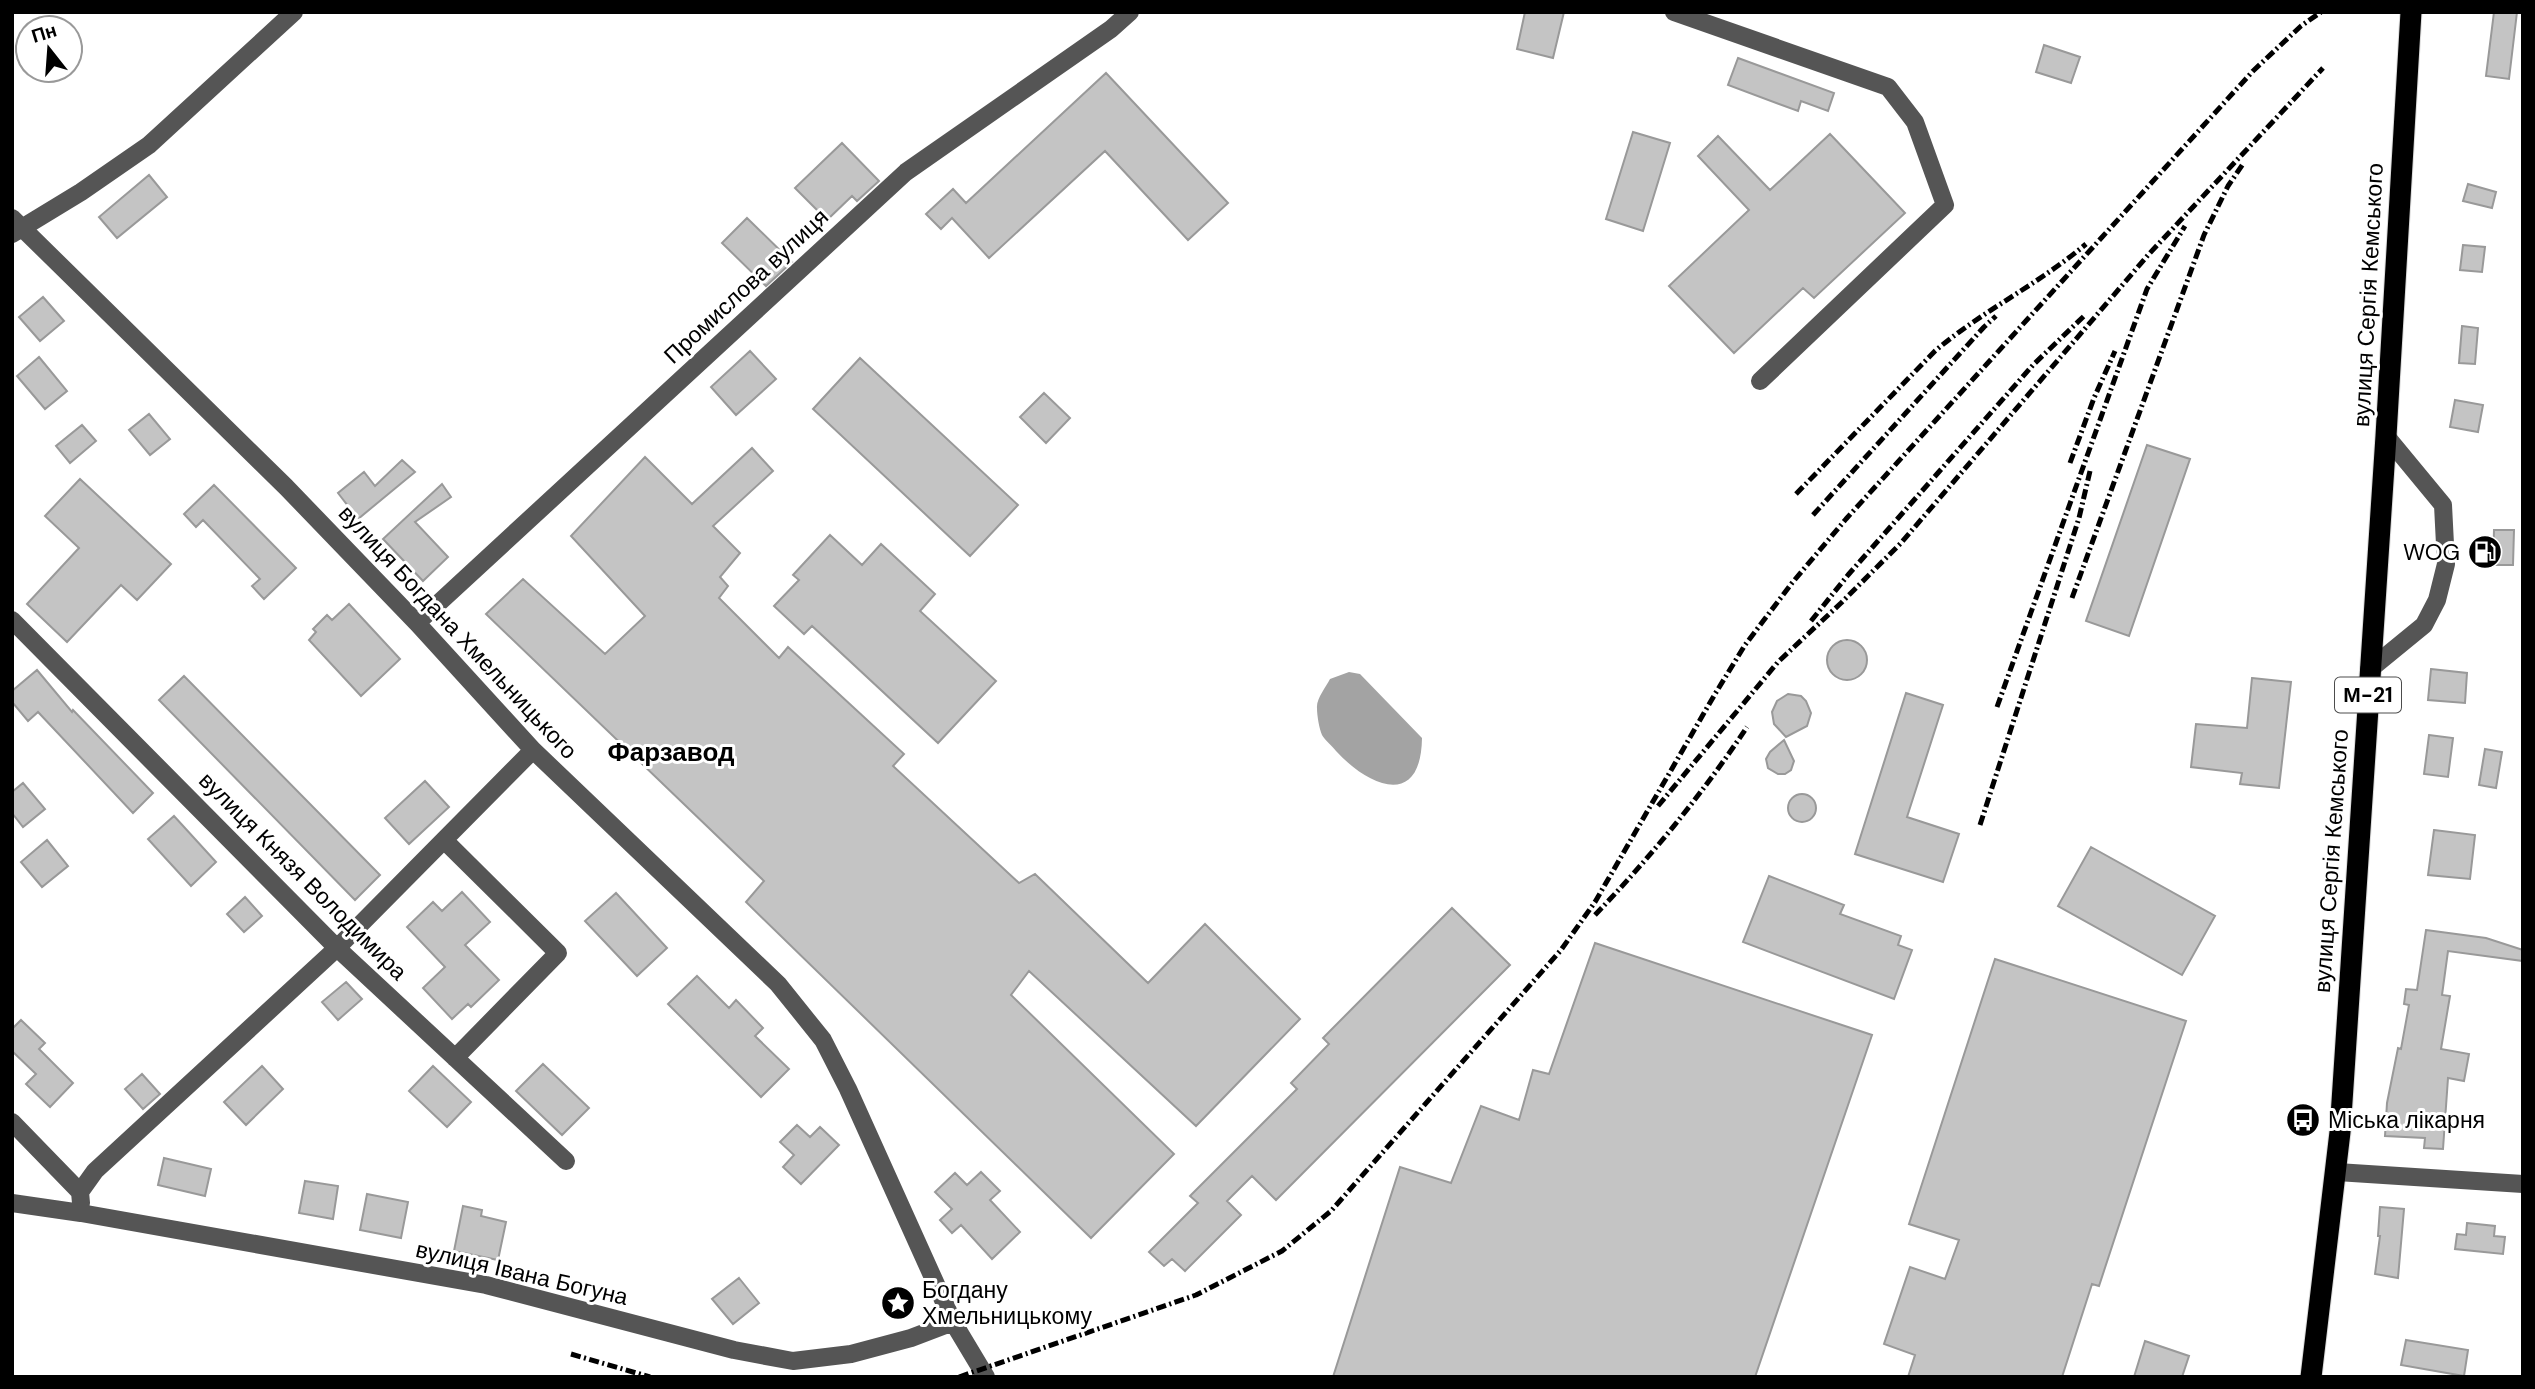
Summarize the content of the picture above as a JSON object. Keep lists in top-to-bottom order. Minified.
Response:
{"streets":{"highway":["вулиця Сергія Кемського","М-21"],"street":["Промислова вулиця","вулиця Богдана Хмельницького","вулиця Князя Володимира","вулиця Івана Богуна"]},"crossings":[["Промислова вулиця","вулиця Богдана Хмельницького"],["вулиця Богдана Хмельницького","вулиця Івана Богуна"]],"districts":["Фарзавод"],"places":{"fuel station":["WOG"],"bus stop":["Міська лікарня"],"place":["Богдану Хмельницькому"]},"north":"top"}
